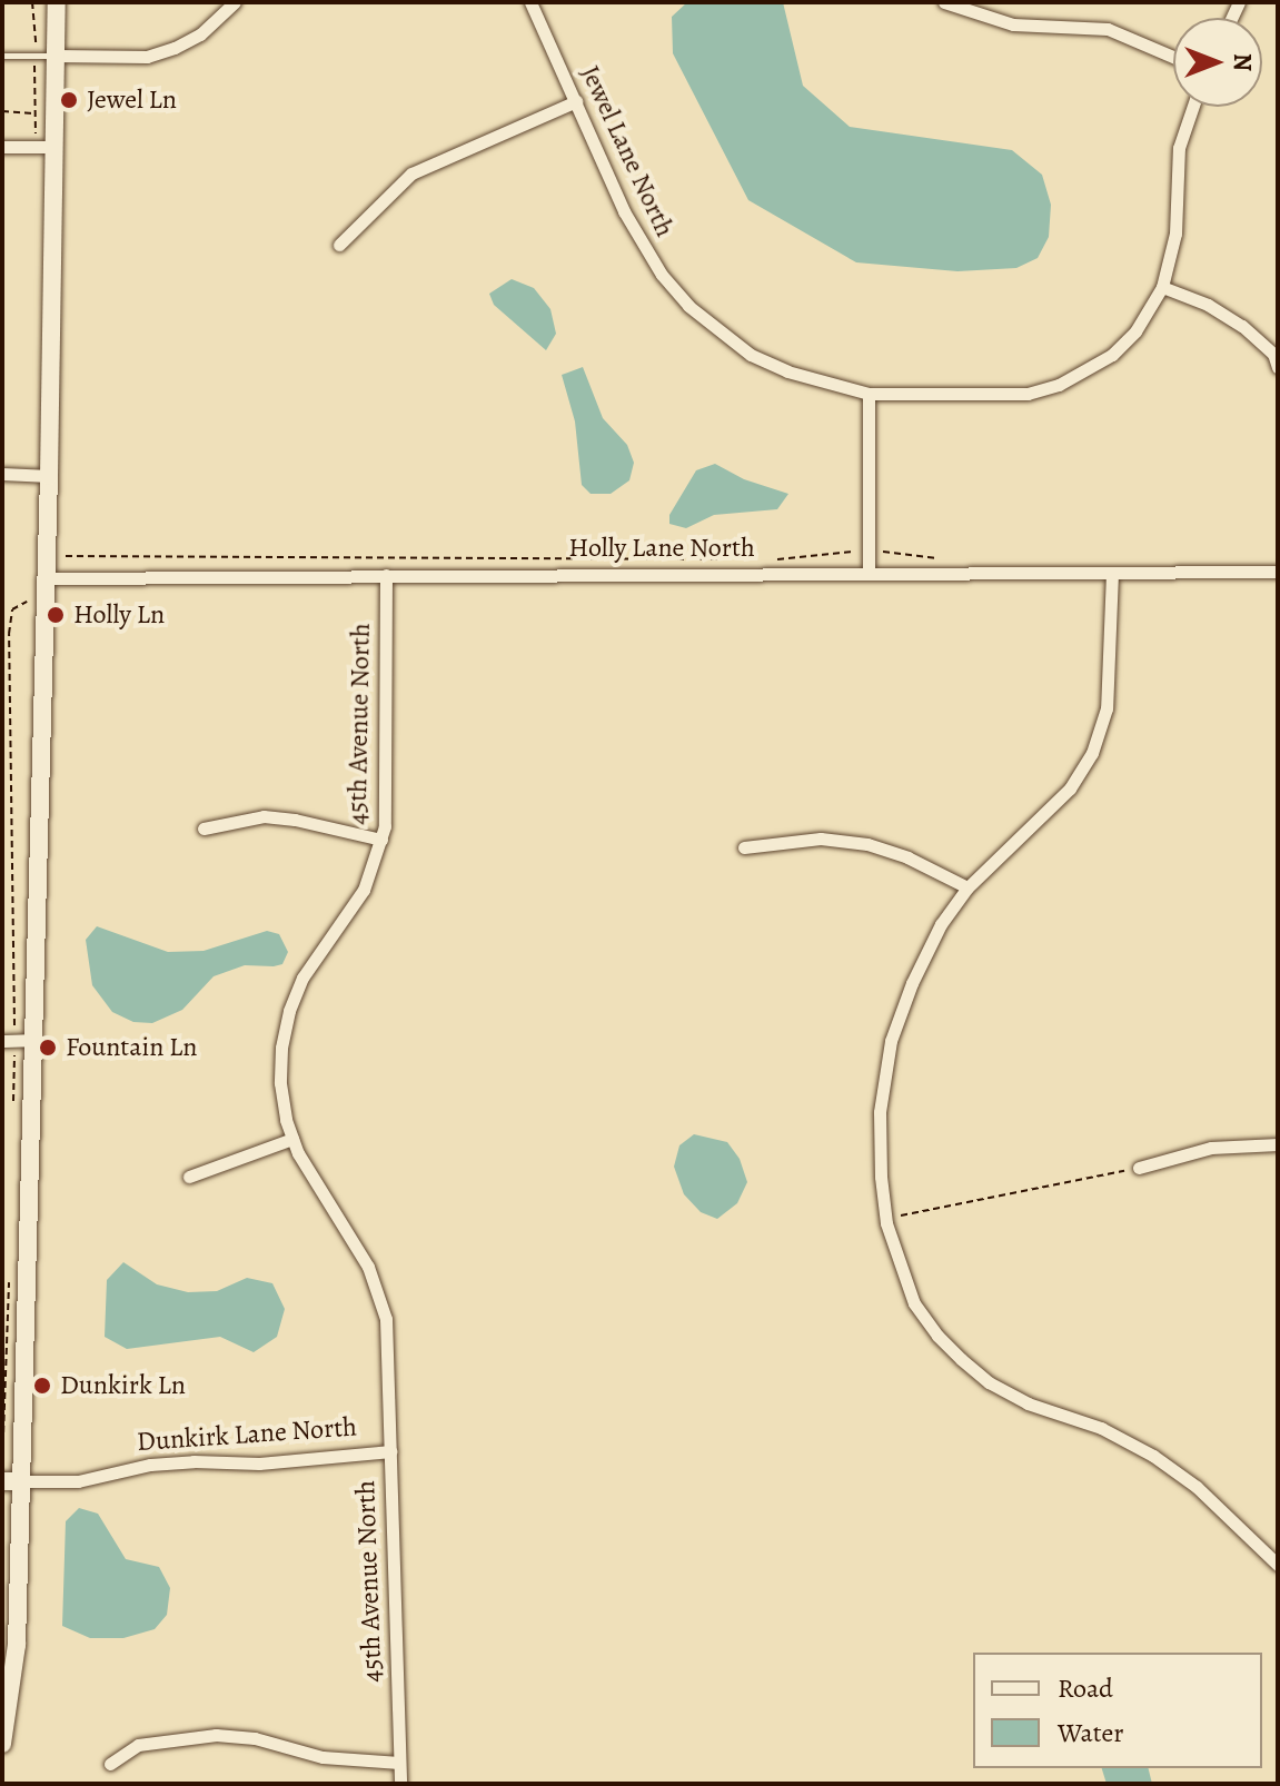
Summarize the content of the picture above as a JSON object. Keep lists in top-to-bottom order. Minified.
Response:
{"streets":{"street":["Jewel Lane North","Holly Lane North","45th Avenue North","Dunkirk Lane North"]},"crossings":[["Holly Lane North","45th Avenue North"],["45th Avenue North","Dunkirk Lane North"]],"places":["Jewel Ln","Holly Ln","Fountain Ln","Dunkirk Ln"],"legend":["Road","Water"],"north":"right"}
